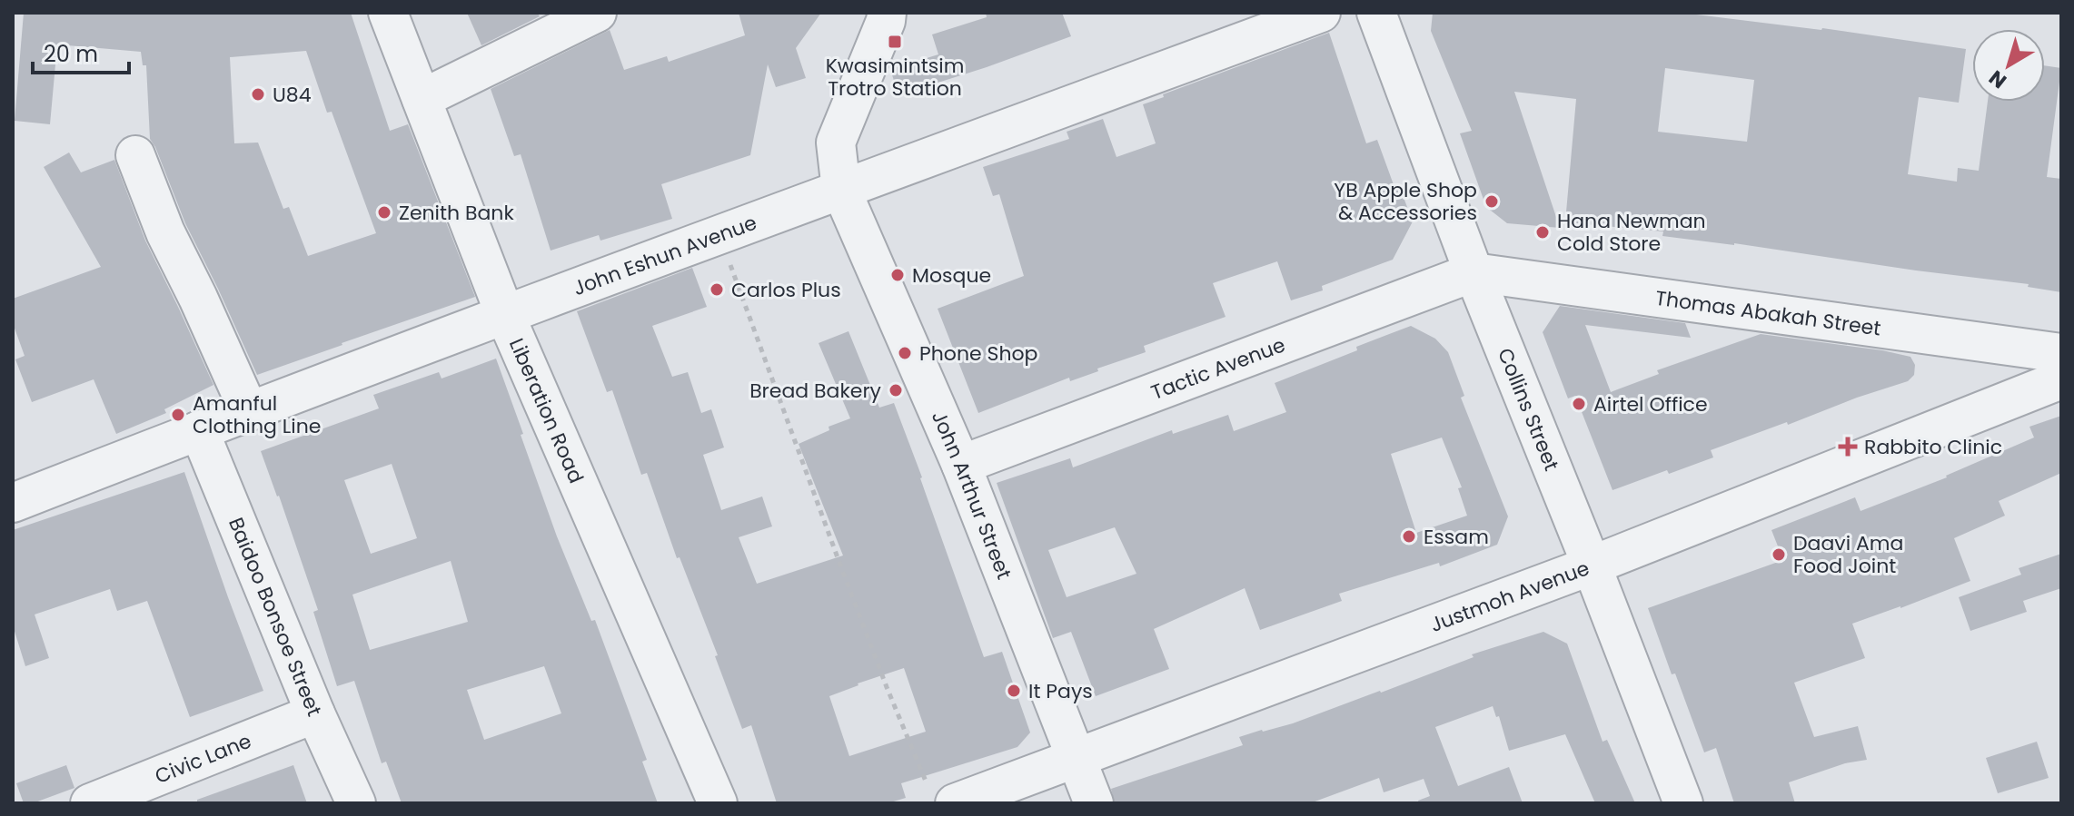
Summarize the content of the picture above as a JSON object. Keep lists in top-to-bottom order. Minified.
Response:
{"streets":{"street":["John Eshun Avenue","Thomas Abakah Street","Tactic Avenue","Collins Street","Liberation Road","John Arthur Street","Justmoh Avenue","Baidoo Bonsoe Street","Civic Lane"]},"crossings":[["John Eshun Avenue","Liberation Road"],["John Eshun Avenue","John Arthur Street"],["John Eshun Avenue","Baidoo Bonsoe Street"],["Thomas Abakah Street","Tactic Avenue"],["Thomas Abakah Street","Collins Street"],["Tactic Avenue","Collins Street"],["Tactic Avenue","John Arthur Street"],["Collins Street","Justmoh Avenue"],["John Arthur Street","Justmoh Avenue"],["Baidoo Bonsoe Street","Civic Lane"]],"places":{"transit":["Kwasimintsim Trotro Station"],"other":["U84","YB Apple Shop & Accessories","Zenith Bank","Hana Newman Cold Store","Mosque","Carlos Plus","Phone Shop","Bread Bakery","Airtel Office","Amanful Clothing Line","Essam","Daavi Ama Food Joint","It Pays"],"health":["Rabbito Clinic"]},"scale_bar":"20 m","north":"bottom left"}
